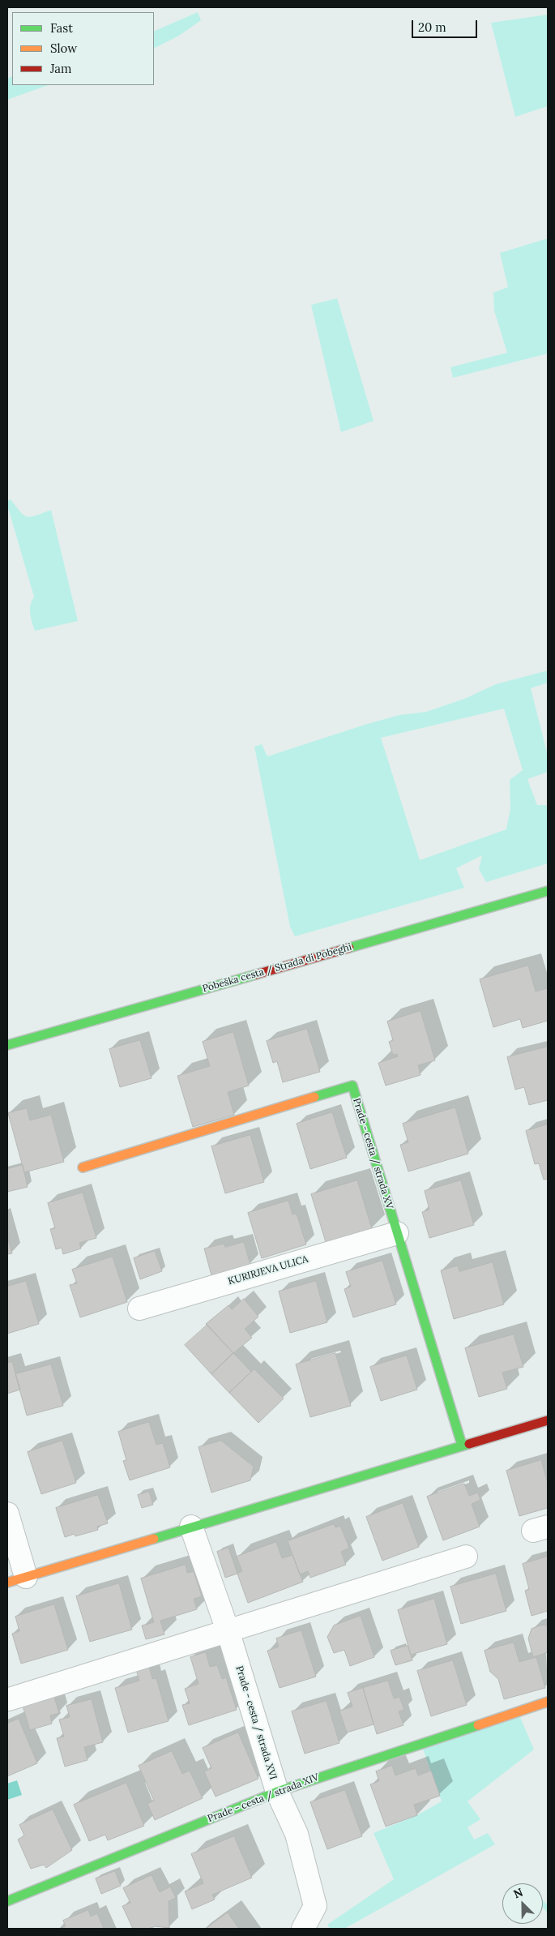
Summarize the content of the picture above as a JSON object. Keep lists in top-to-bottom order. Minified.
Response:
{"streets":{"street":["Pobeška cesta / Strada di Pobeghi","Prade - cesta / strada XV","KURIRJEVA ULICA","Prade - cesta / strada XVI","Prade - cesta / strada XIV"]},"crossings":[["Prade - cesta / strada XV","KURIRJEVA ULICA"],["Prade - cesta / strada XVI","Prade - cesta / strada XIV"]],"legend":["Fast","Slow","Jam"],"scale_bar":"20 m","north":"top left"}
